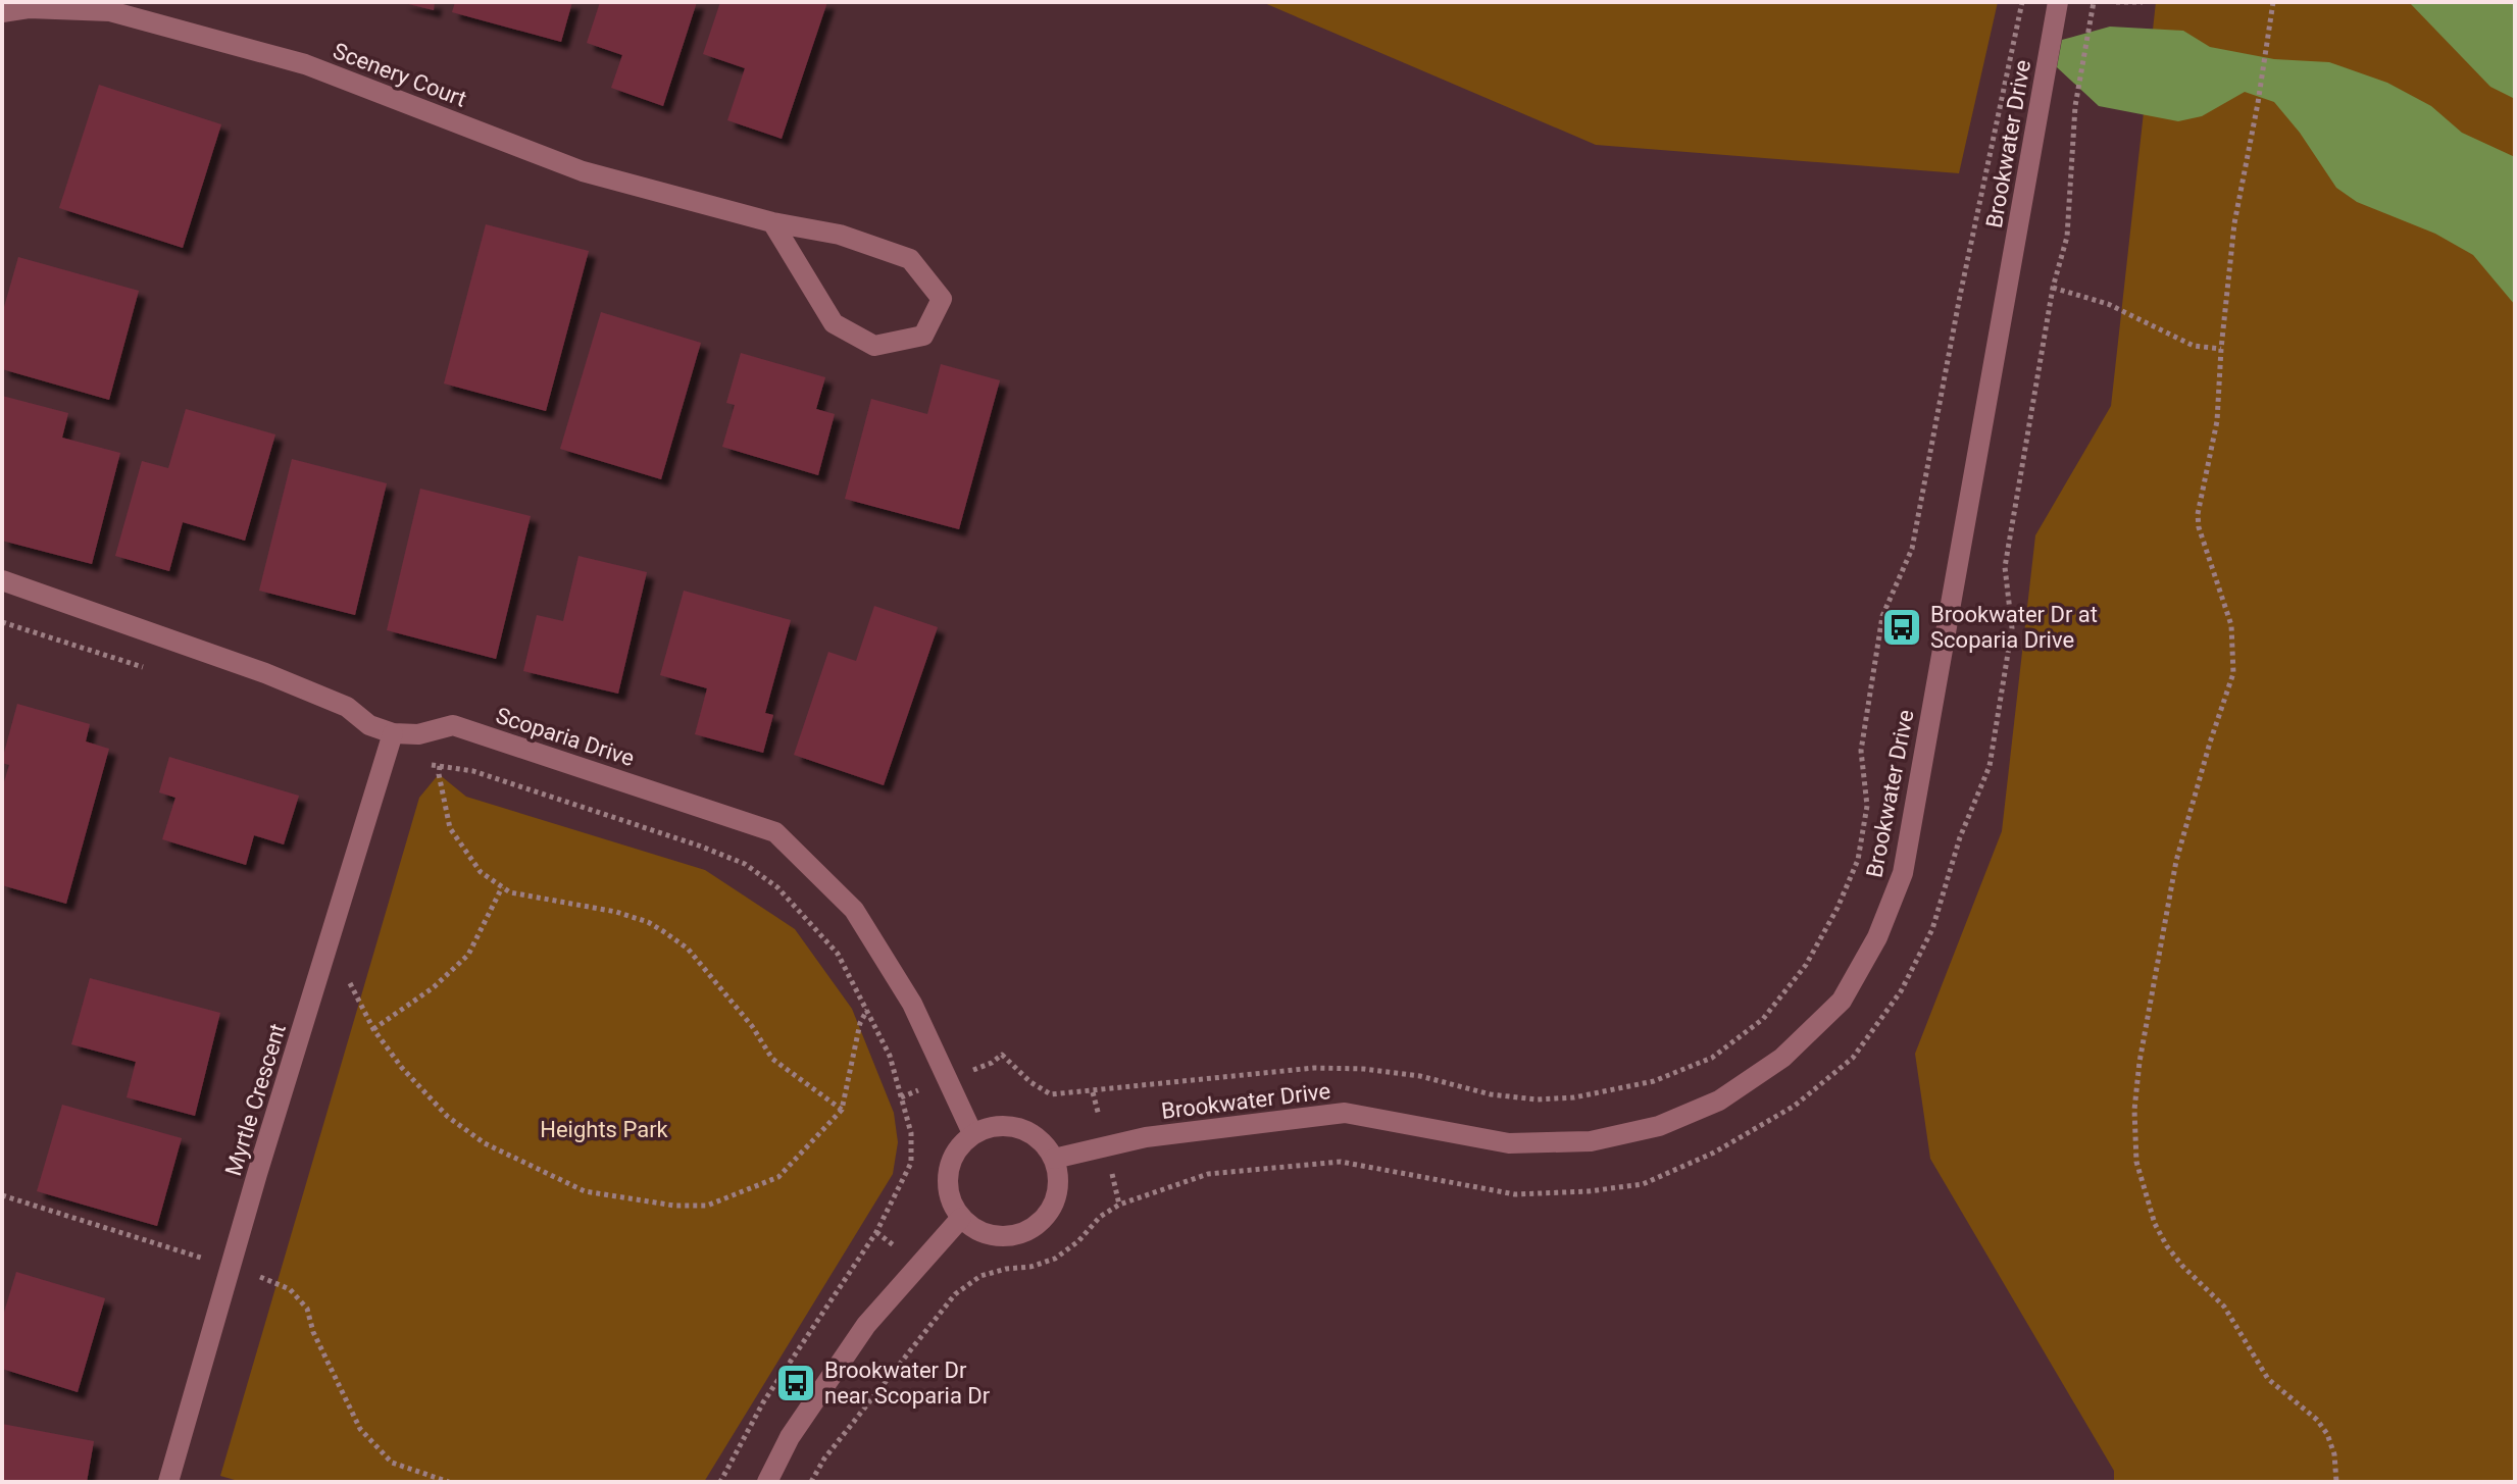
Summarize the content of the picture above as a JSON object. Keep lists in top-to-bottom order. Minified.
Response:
{"streets":{"street":["Scenery Court","Brookwater Drive","Scoparia Drive","Myrtle Crescent"]},"crossings":[["Brookwater Drive","Scoparia Drive"],["Scoparia Drive","Myrtle Crescent"]],"parks":["Heights Park"],"places":{"bus stop":["Brookwater Dr at Scoparia Drive","Brookwater Dr near Scoparia Dr"]}}
